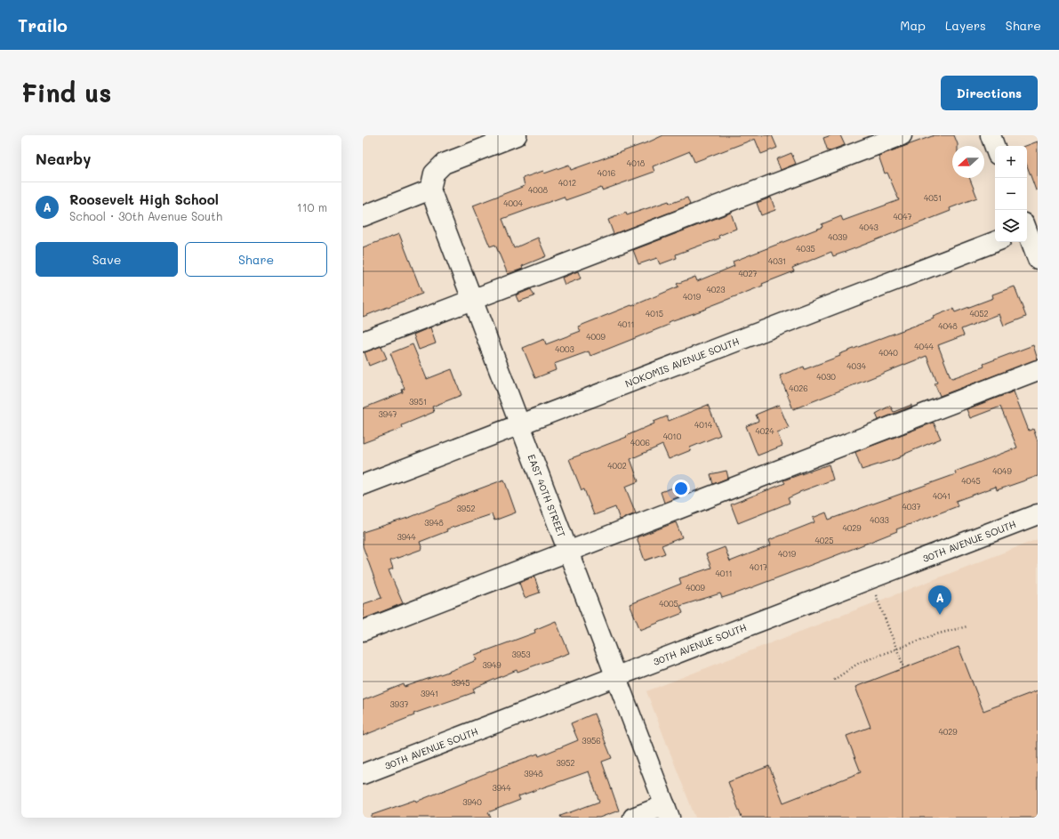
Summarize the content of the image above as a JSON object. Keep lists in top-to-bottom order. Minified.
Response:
{"streets":{"street":["NOKOMIS AVENUE SOUTH","EAST 40TH STREET","30TH AVENUE SOUTH"]},"crossings":[["NOKOMIS AVENUE SOUTH","EAST 40TH STREET"],["EAST 40TH STREET","30TH AVENUE SOUTH"]],"house_numbers":["4018","4016","4012","4008","4051","4004","4047","4043","4039","4035","4031","4027","4023","4019","4015","4052","4011","4048","4009","4044","4003","4040","4034","4030","4026","3951","3947","4014","4024","4010","4006","4002","4049","4045","4041","4037","3952","4033","3948","4029","3944","4025","4019","4017","4011","4009","4005","3953","3949","3945","3941","3937","4029","3956","3952","3948","3944","3940"],"north":"left","page":{"header":"Trailo","nav":["Map","Layers","Share"],"buttons":["Directions",["Save","Share"]],"title":"Find us","heading":"Nearby","map_buttons":["+","−"],"list":[{"mark":"A","name":"Roosevelt High School","note":"School · 30th Avenue South","value":"110 m"}],"pins":"A"}}
